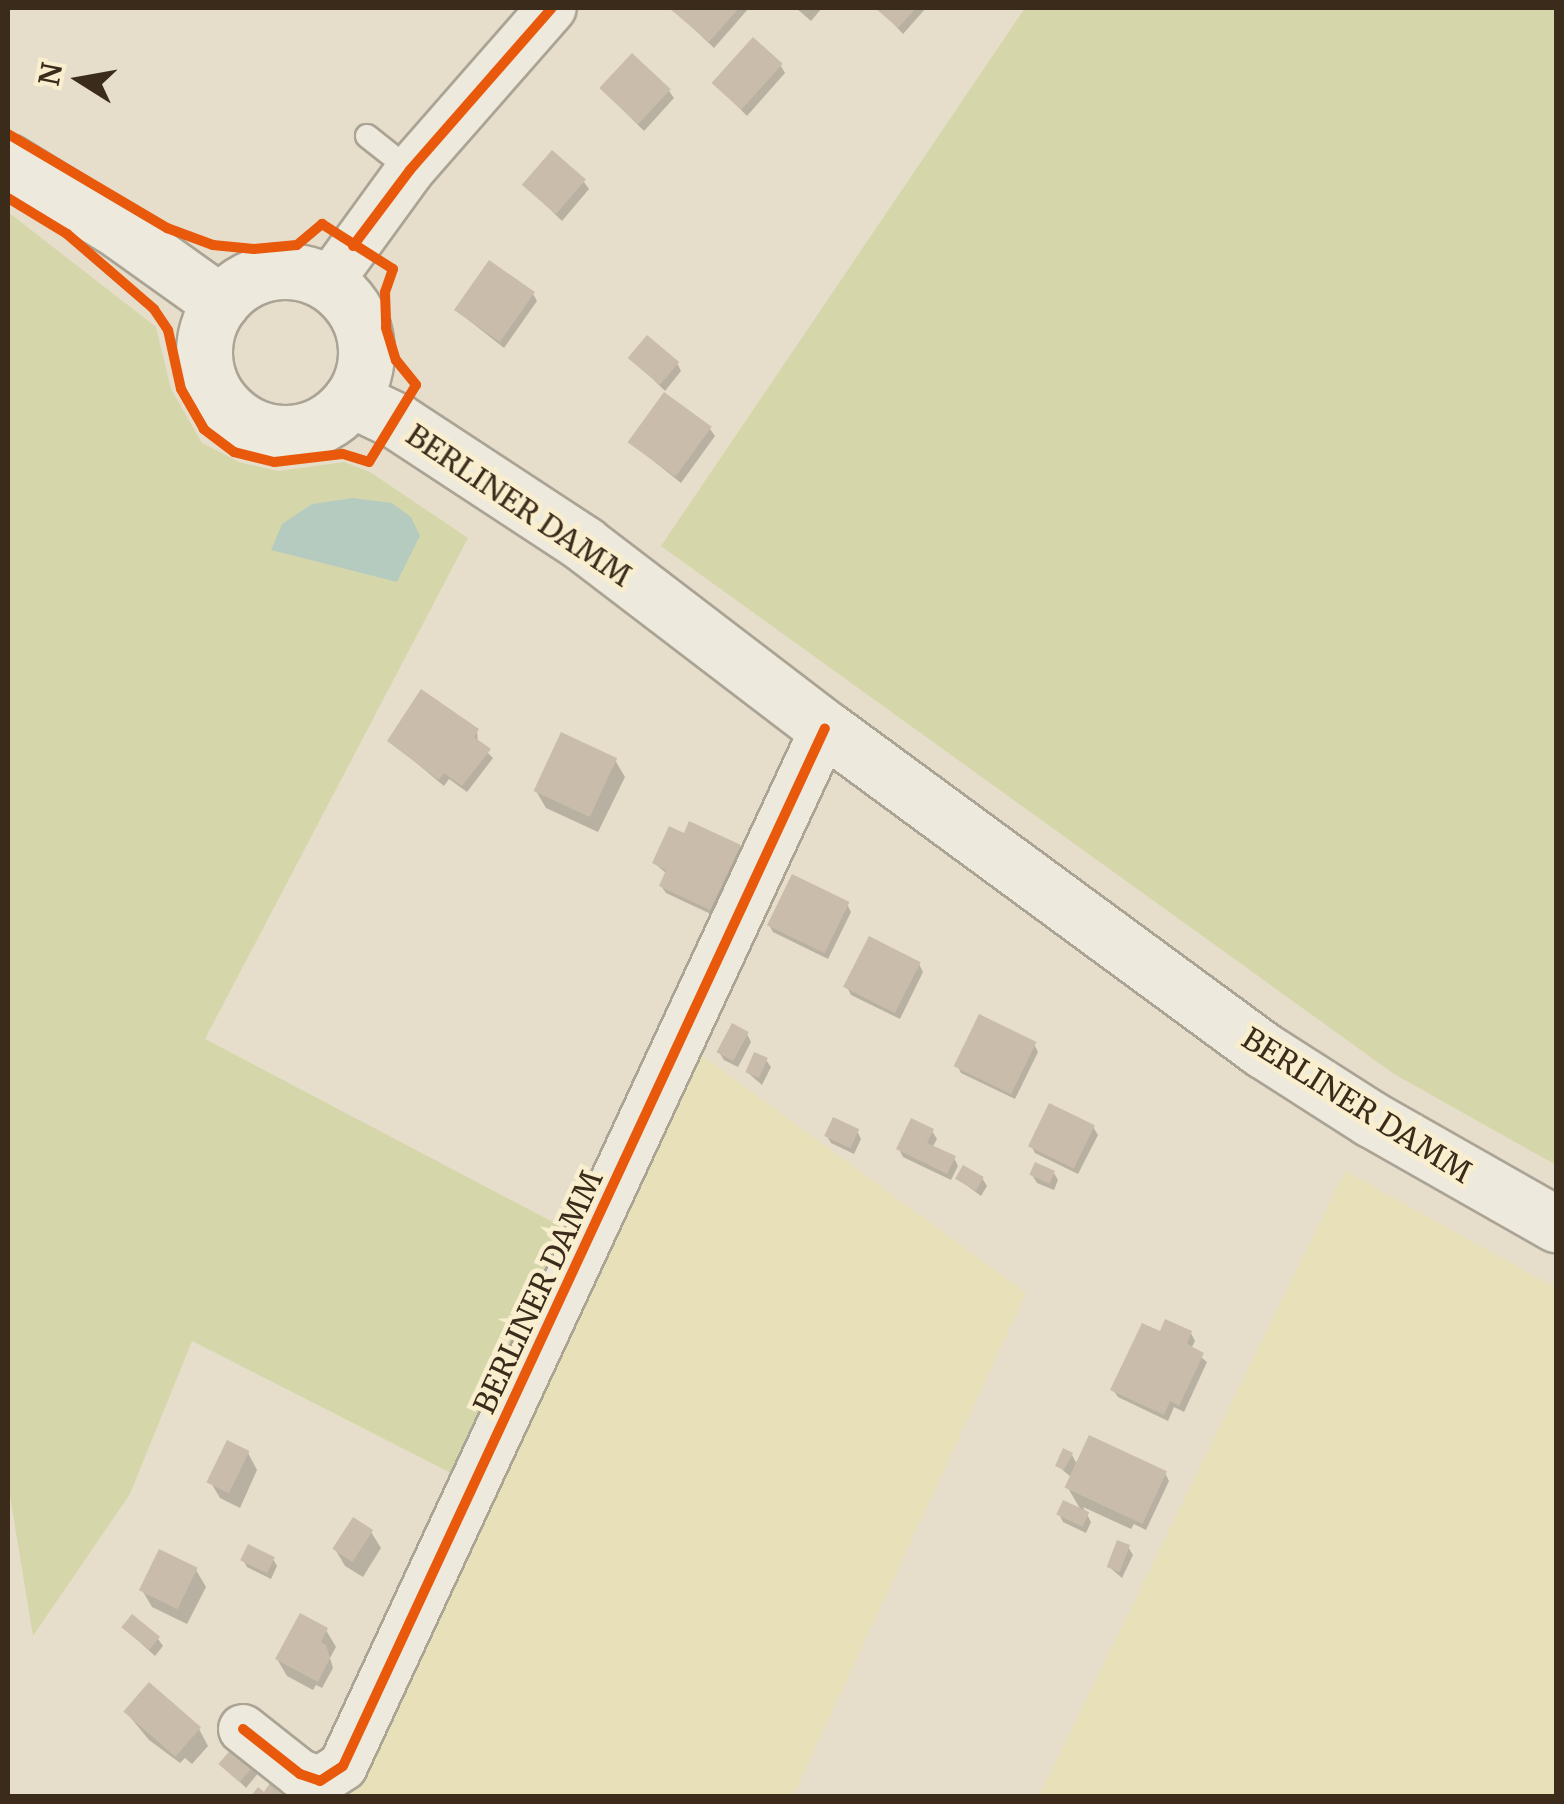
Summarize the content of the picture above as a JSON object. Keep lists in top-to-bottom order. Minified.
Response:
{"streets":{"main road":["BERLINER DAMM"]},"north":"left"}
